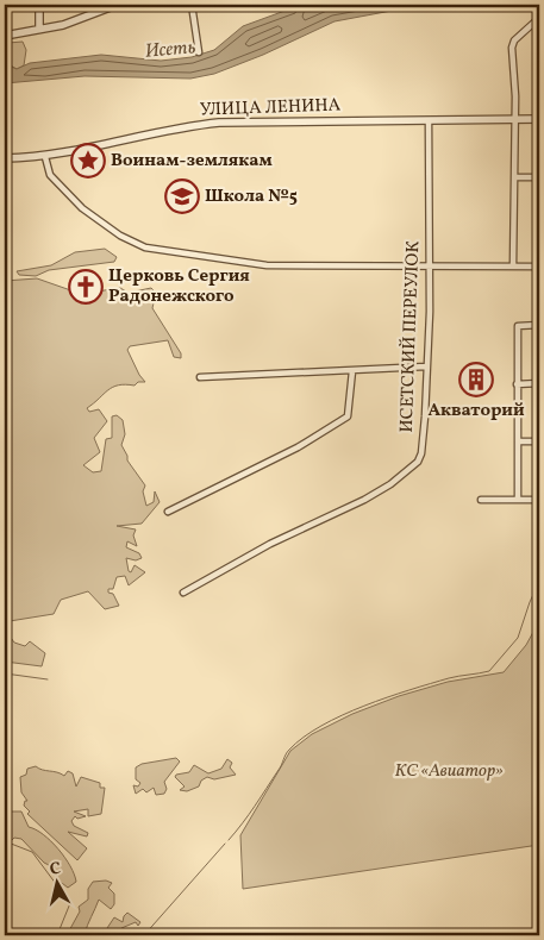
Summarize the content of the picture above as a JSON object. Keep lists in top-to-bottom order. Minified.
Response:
{"streets":{"street":["УЛИЦА ЛЕНИНА","ИСЕТСКИЙ ПЕРЕУЛОК"]},"crossings":[["УЛИЦА ЛЕНИНА","ИСЕТСКИЙ ПЕРЕУЛОК"]],"water":["Исеть"],"parks":["КС «Авиатор»"],"places":{"place":["Воинам-землякам"],"school or university":["Школа №5"],"church":["Церковь Сергия Радонежского"],"building":["Акваторий"]},"north":"top"}
